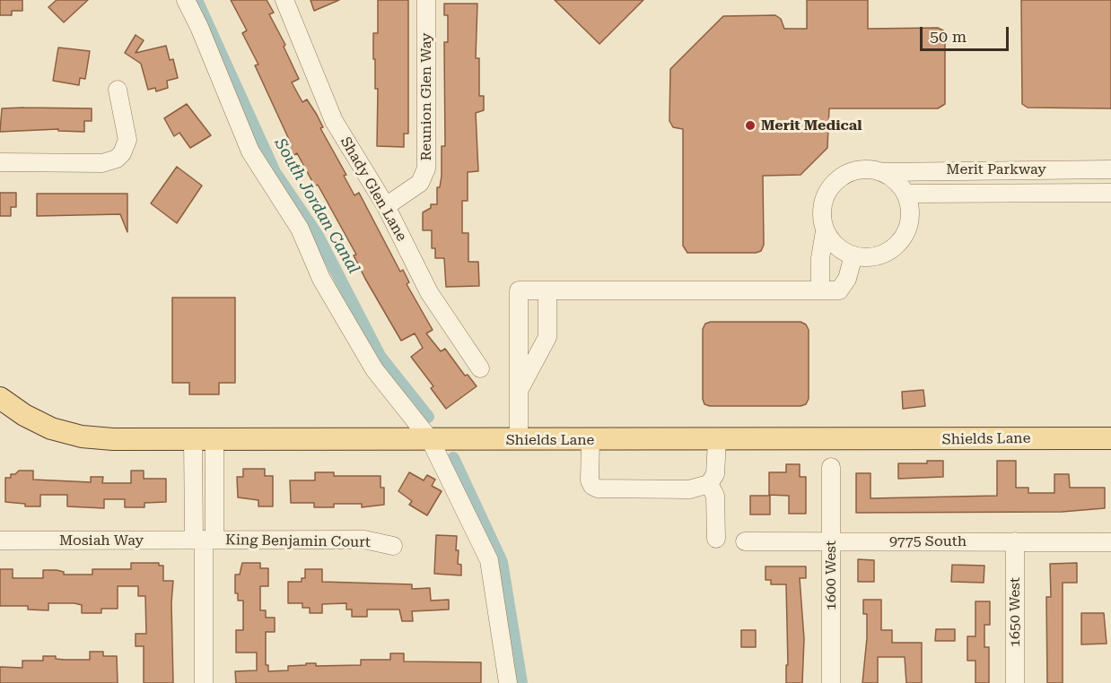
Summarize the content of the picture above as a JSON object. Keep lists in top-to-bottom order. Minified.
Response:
{"streets":{"main road":["Shields Lane"],"street":["Reunion Glen Way","Merit Parkway","Shady Glen Lane","Mosiah Way","King Benjamin Court","9775 South","1600 West","1650 West"]},"crossings":[["Reunion Glen Way","Shady Glen Lane"],["Mosiah Way","King Benjamin Court"],["9775 South","1600 West"],["9775 South","1650 West"]],"water":["South Jordan Canal"],"places":["Merit Medical"],"scale_bar":"50 m"}
